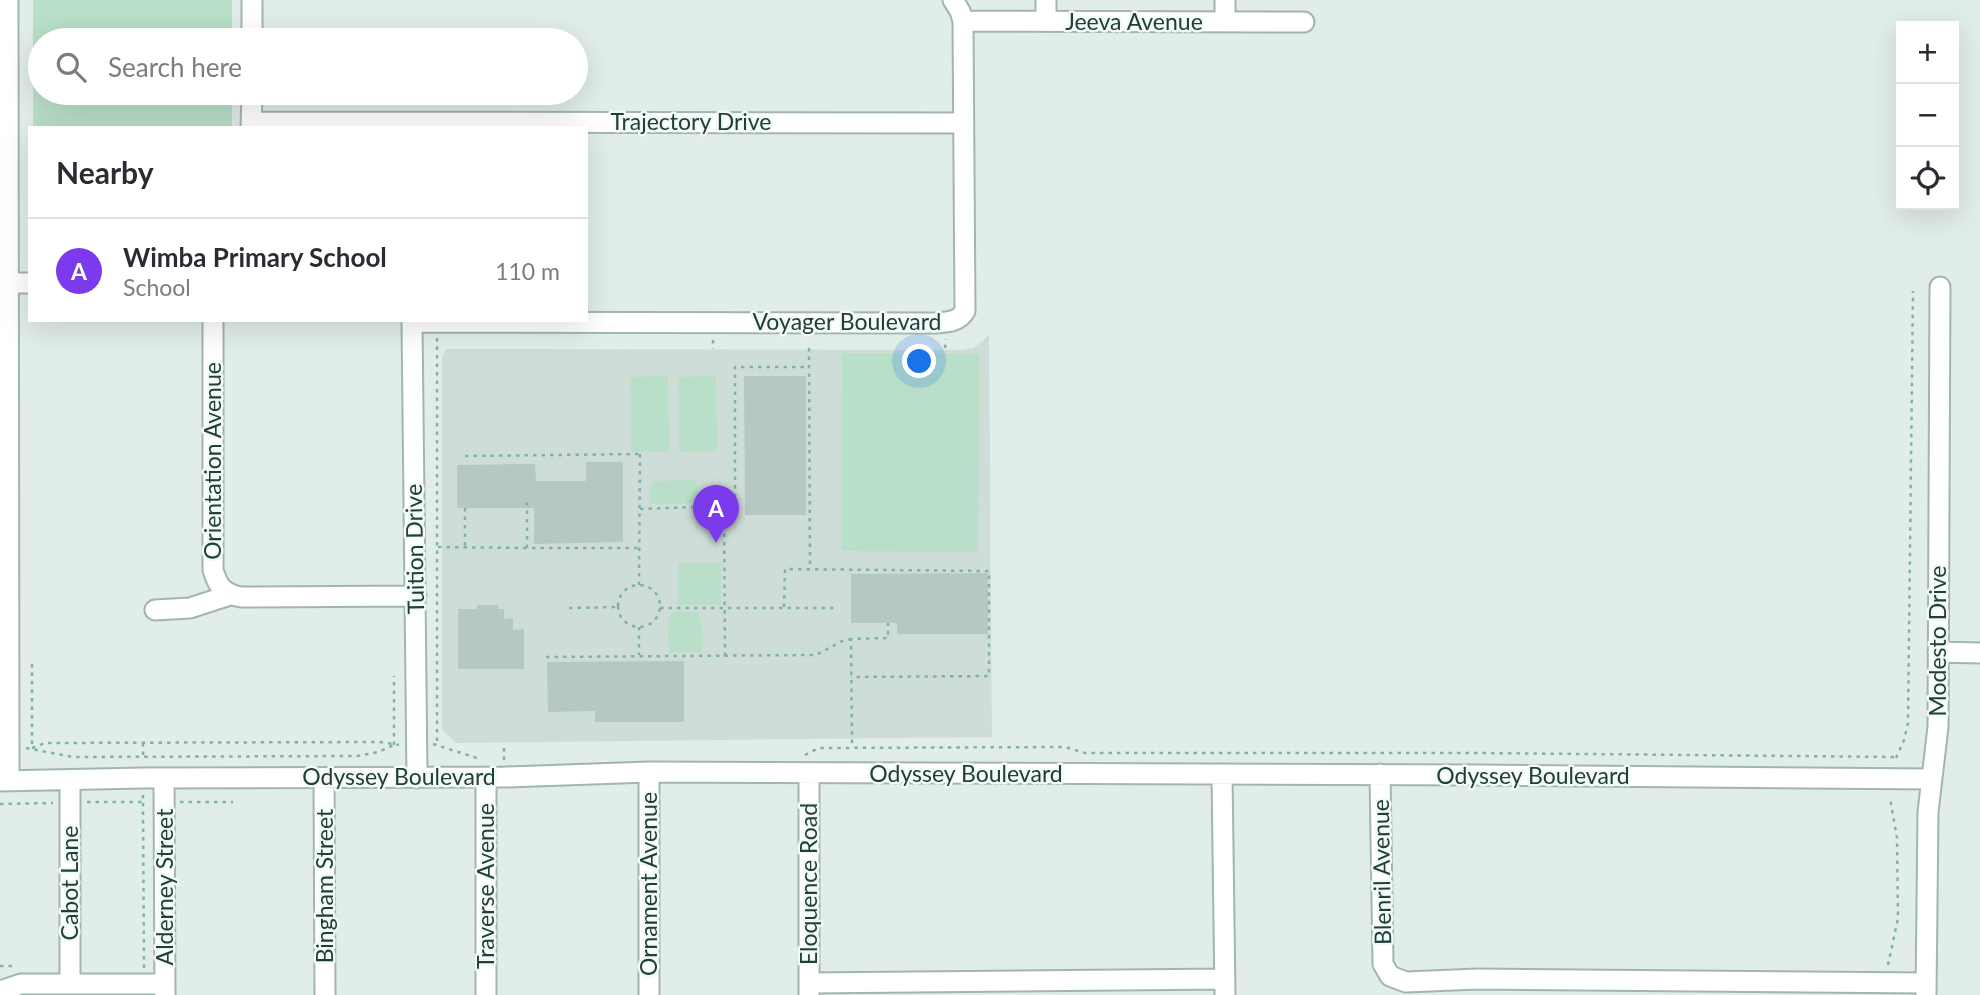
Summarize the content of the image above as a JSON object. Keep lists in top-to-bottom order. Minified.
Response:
{"streets":{"street":["Jeeva Avenue","Trajectory Drive","Voyager Boulevard","Orientation Avenue","Tuition Drive","Modesto Drive","Odyssey Boulevard","Blenril Avenue","Cabot Lane","Ornament Avenue","Eloquence Road","Bingham Street","Traverse Avenue","Alderney Street"]},"crossings":[["Jeeva Avenue","Voyager Boulevard"],["Trajectory Drive","Voyager Boulevard"],["Tuition Drive","Odyssey Boulevard"],["Modesto Drive","Odyssey Boulevard"],["Modesto Drive","Blenril Avenue"],["Odyssey Boulevard","Blenril Avenue"],["Odyssey Boulevard","Cabot Lane"],["Odyssey Boulevard","Ornament Avenue"],["Odyssey Boulevard","Eloquence Road"],["Odyssey Boulevard","Bingham Street"],["Odyssey Boulevard","Traverse Avenue"],["Odyssey Boulevard","Alderney Street"]],"page":{"map_buttons":["+","−"],"search":"Search here","heading":"Nearby","list":[{"mark":"A","name":"Wimba Primary School","note":"School","value":"110 m"}],"pins":"A"}}
